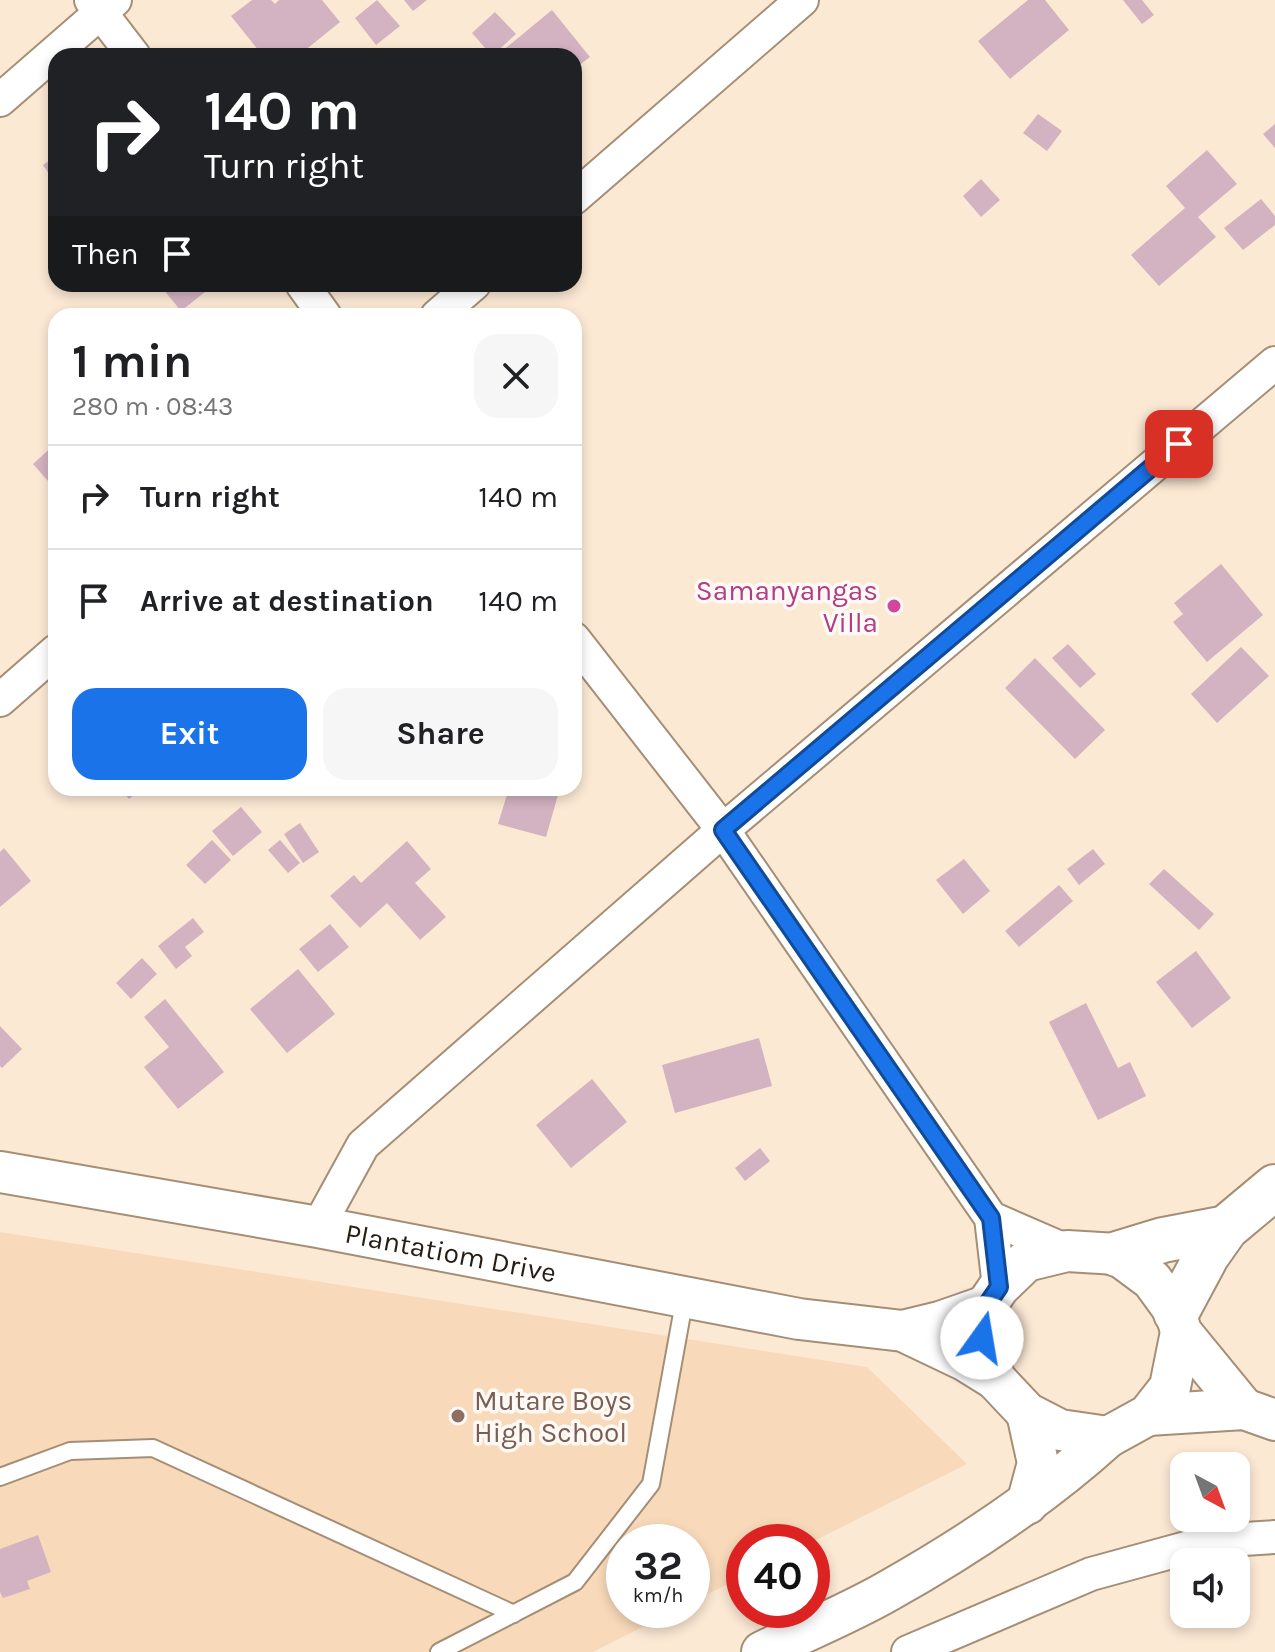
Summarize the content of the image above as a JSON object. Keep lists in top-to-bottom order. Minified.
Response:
{"streets":{"street":["Plantatiom Drive"]},"places":["Samanyangas Villa","Mutare Boys High School"],"north":"bottom right","page":{"turn":["140 m","Turn right"],"then":"Then","heading":["1 min","280 m · 08:43"],"list":[{"name":"Turn right","value":"140 m"},{"name":"Arrive at destination","value":"140 m"}],"buttons":["Exit","Share"],"speed":"32 km/h","limit":"40"}}
